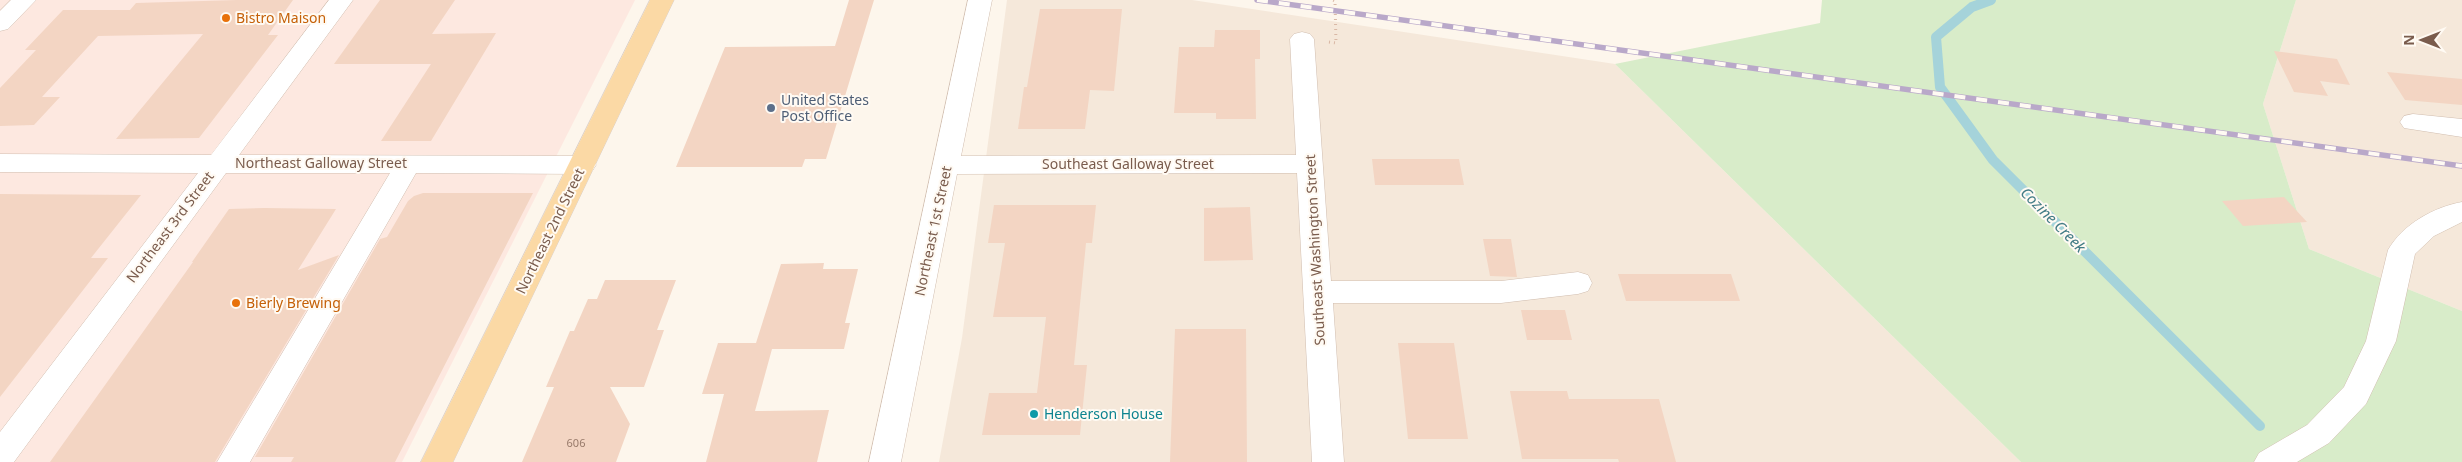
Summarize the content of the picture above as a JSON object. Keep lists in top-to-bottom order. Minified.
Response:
{"streets":{"main road":["Northeast 2nd Street"],"street":["Northeast Galloway Street","Southeast Galloway Street","Northeast 3rd Street","Northeast 1st Street","Southeast Washington Street"]},"crossings":[["Northeast Galloway Street","Northeast 3rd Street"],["Northeast Galloway Street","Northeast 2nd Street"],["Southeast Galloway Street","Northeast 1st Street"],["Southeast Galloway Street","Southeast Washington Street"]],"water":["Cozine Creek"],"places":["Bistro Maison","United States Post Office","Bierly Brewing","Henderson House"],"house_numbers":["606"],"north":"left"}
